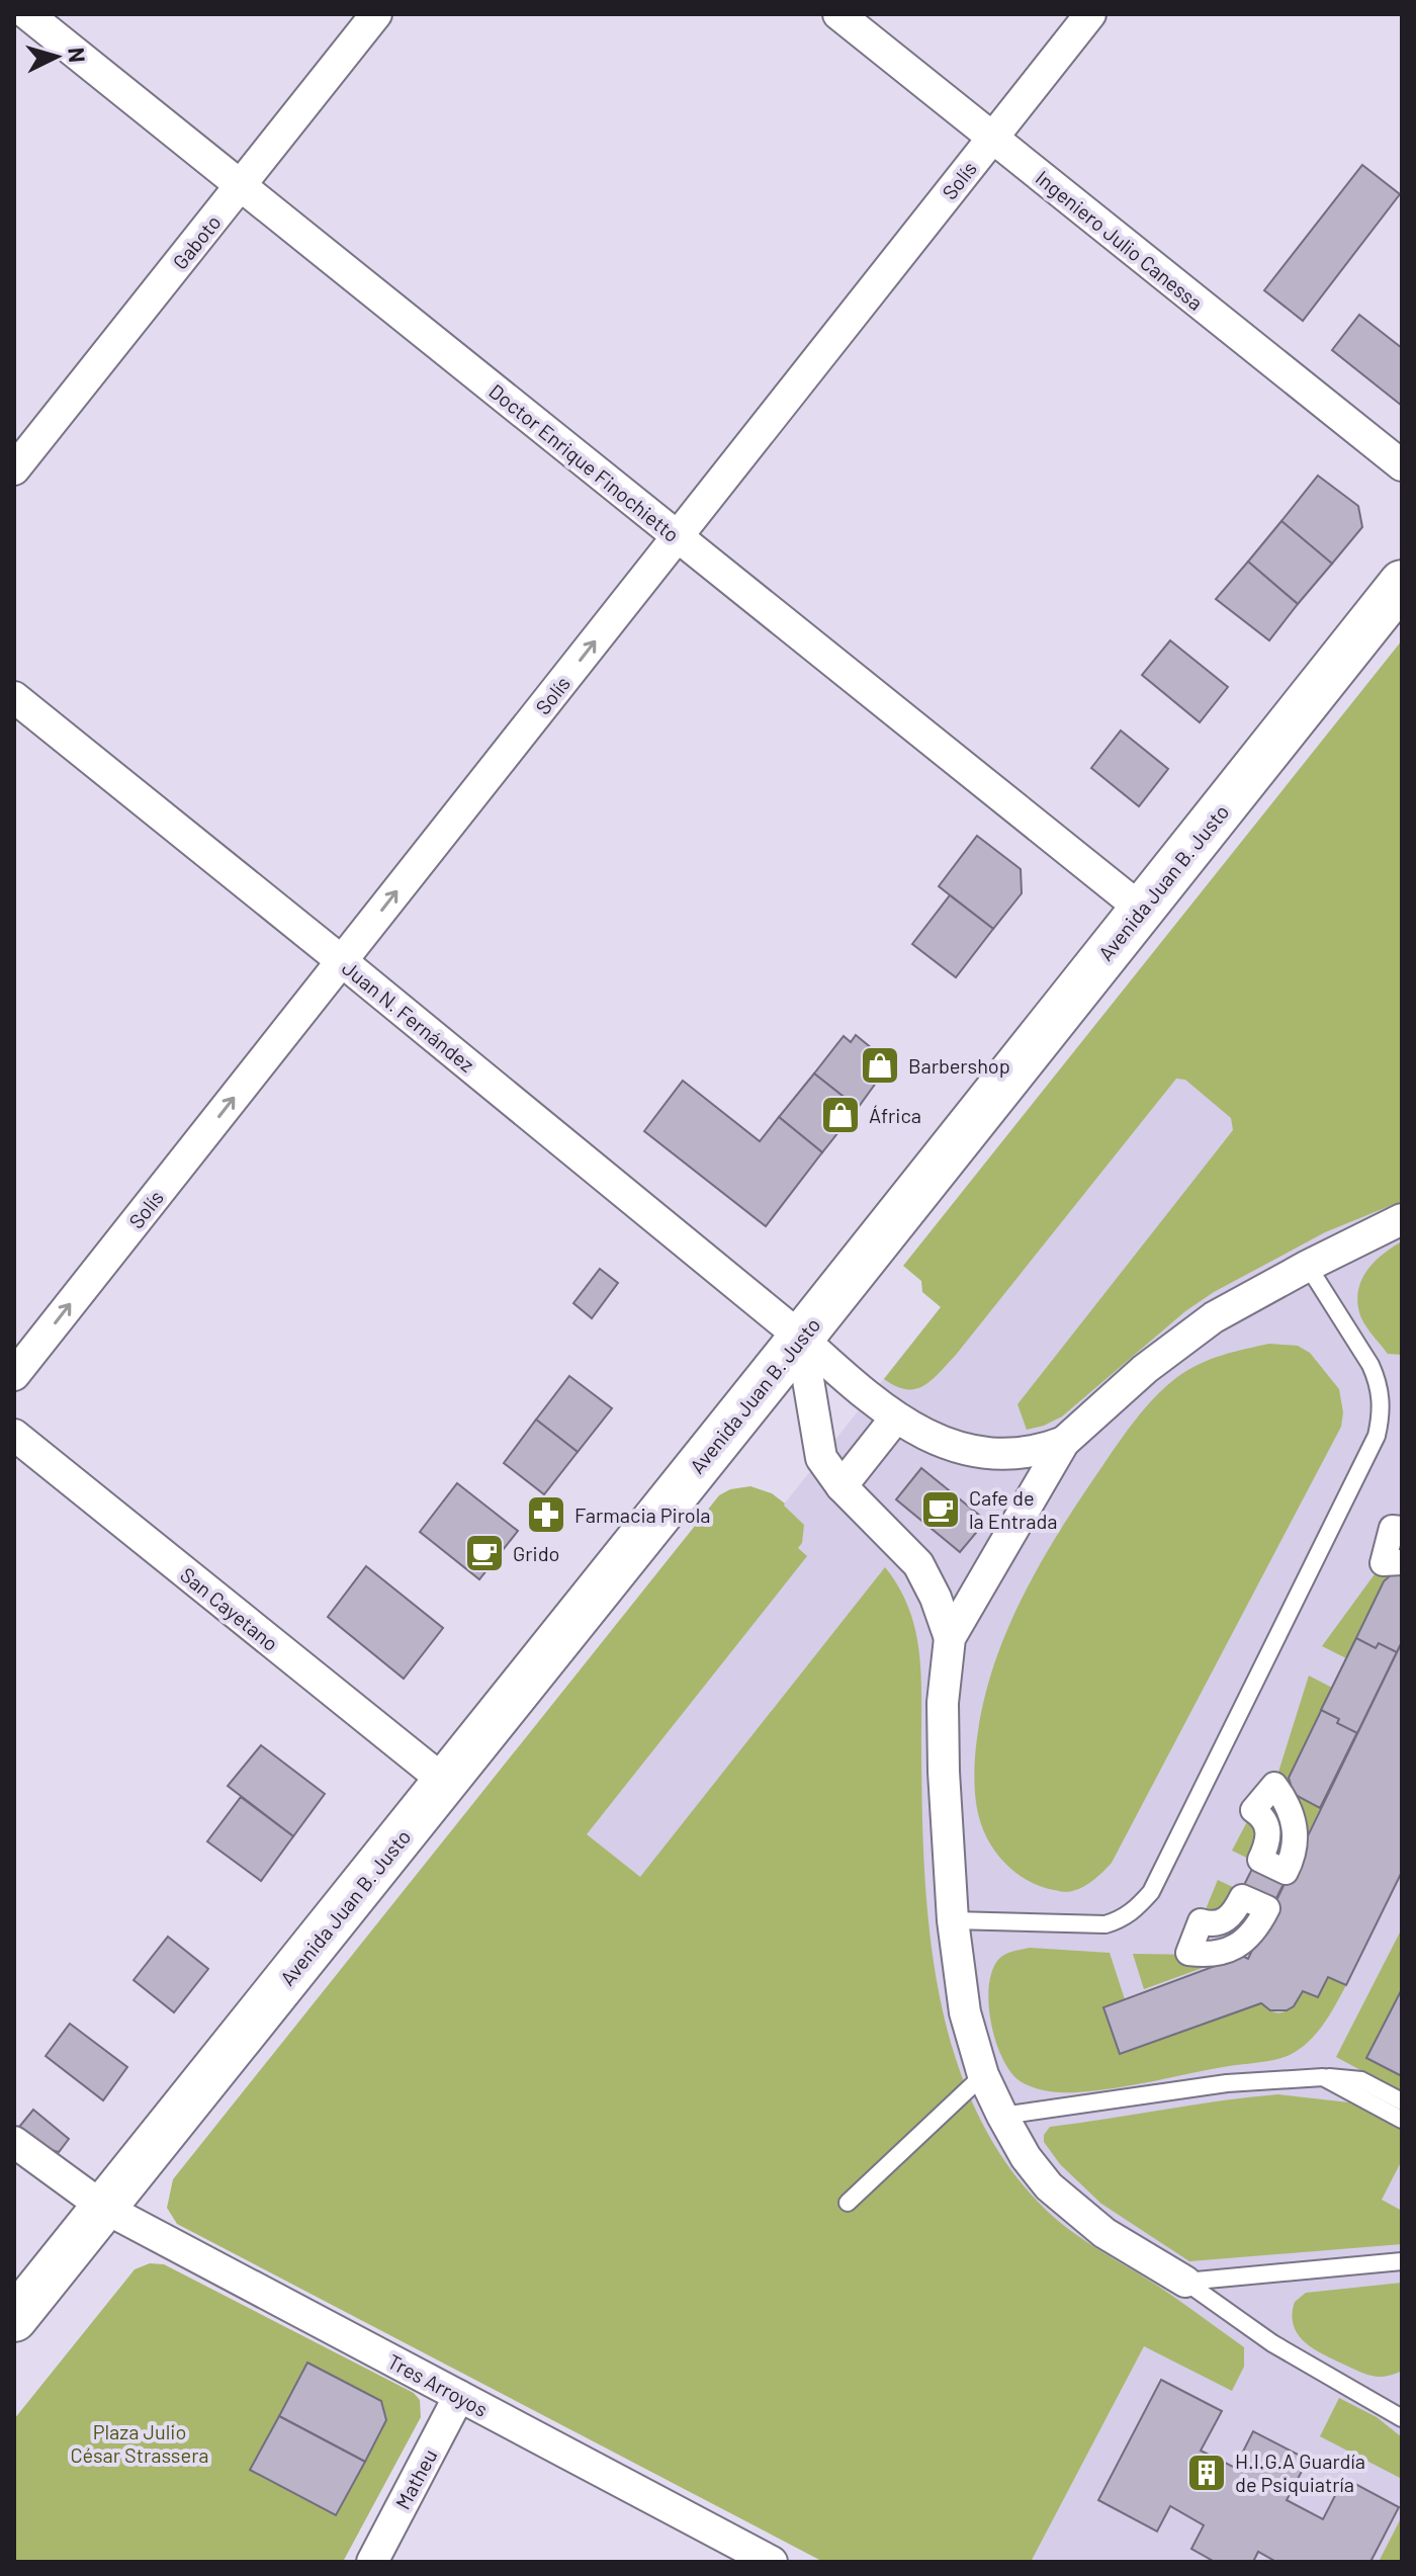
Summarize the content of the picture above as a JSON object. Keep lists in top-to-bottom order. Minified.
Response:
{"streets":{"main road":["Avenida Juan B. Justo"],"street":["Solís","Ingeniero Julio Canessa","Gaboto","Doctor Enrique Finochietto","Juan N. Fernández","San Cayetano","Tres Arroyos","Matheu"]},"crossings":[["Solís","Ingeniero Julio Canessa"],["Solís","Doctor Enrique Finochietto"],["Solís","Juan N. Fernández"],["Gaboto","Doctor Enrique Finochietto"],["Doctor Enrique Finochietto","Avenida Juan B. Justo"],["Avenida Juan B. Justo","Juan N. Fernández"],["Avenida Juan B. Justo","San Cayetano"],["Avenida Juan B. Justo","Tres Arroyos"],["Tres Arroyos","Matheu"]],"one_way":["Solís"],"parks":["Plaza Julio César Strassera"],"places":{"shop":["Barbershop","África"],"cafe":["Cafe de la Entrada","Grido"],"pharmacy":["Farmacia Pirola"],"building":["H.I.G.A Guardía de Psiquiatría"]},"north":"right"}
